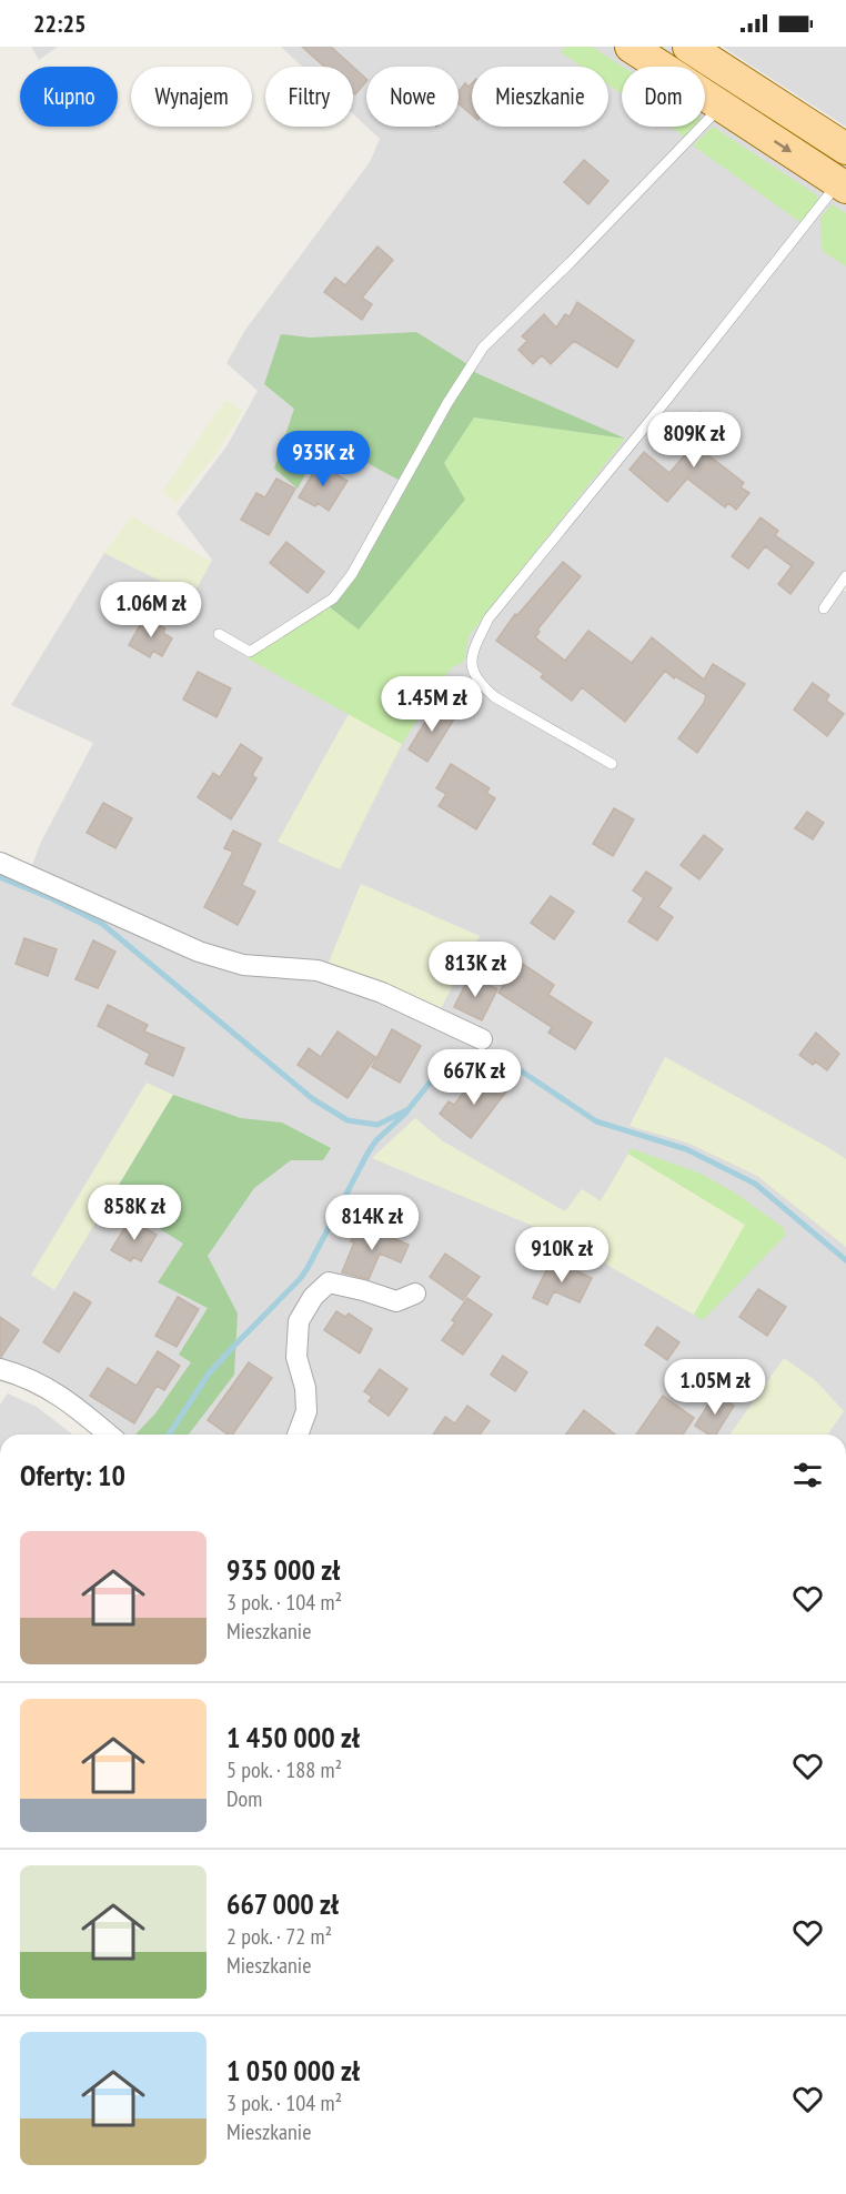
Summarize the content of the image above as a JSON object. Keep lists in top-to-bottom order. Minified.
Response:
{"page":{"status":"22:25","chip":["Kupno","Wynajem","Filtry","Nowe","Mieszkanie","Dom"],"price":["809K zł","935K zł","1.06M zł","1.45M zł","813K zł","667K zł","858K zł","814K zł","910K zł","1.05M zł"],"heading":"Oferty: 10","list":[{"name":"935 000 zł","note":"3 pok. · 104 m² · Mieszkanie"},{"name":"1 450 000 zł","note":"5 pok. · 188 m² · Dom"},{"name":"667 000 zł","note":"2 pok. · 72 m² · Mieszkanie"},{"name":"1 050 000 zł","note":"3 pok. · 104 m² · Mieszkanie"}]}}
